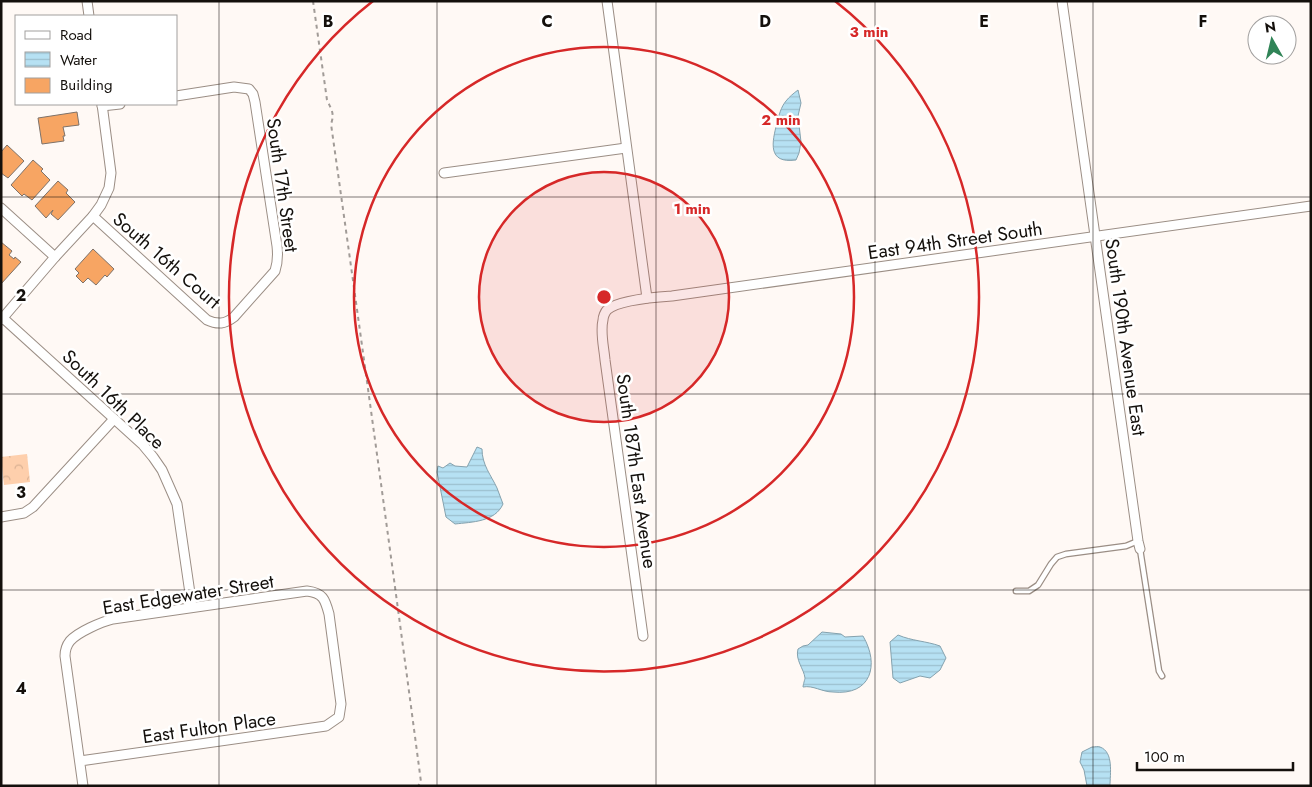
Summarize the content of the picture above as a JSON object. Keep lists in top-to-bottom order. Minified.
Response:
{"streets":{"street":["South 17th Street","East 94th Street South","South 16th Court","South 190th Avenue East","South 16th Place","South 187th East Avenue","East Edgewater Street","East Fulton Place"]},"crossings":[["South 17th Street","South 16th Court"],["East 94th Street South","South 190th Avenue East"],["East 94th Street South","South 187th East Avenue"],["South 16th Place","East Edgewater Street"],["East Edgewater Street","East Fulton Place"]],"legend":["Road","Water","Building"],"scale_bar":"100 m","north":"top","grid":{"columns":["B","C","D","E","F"],"rows":["2","3","4"]},"rings":["3 min","2 min","1 min"]}
